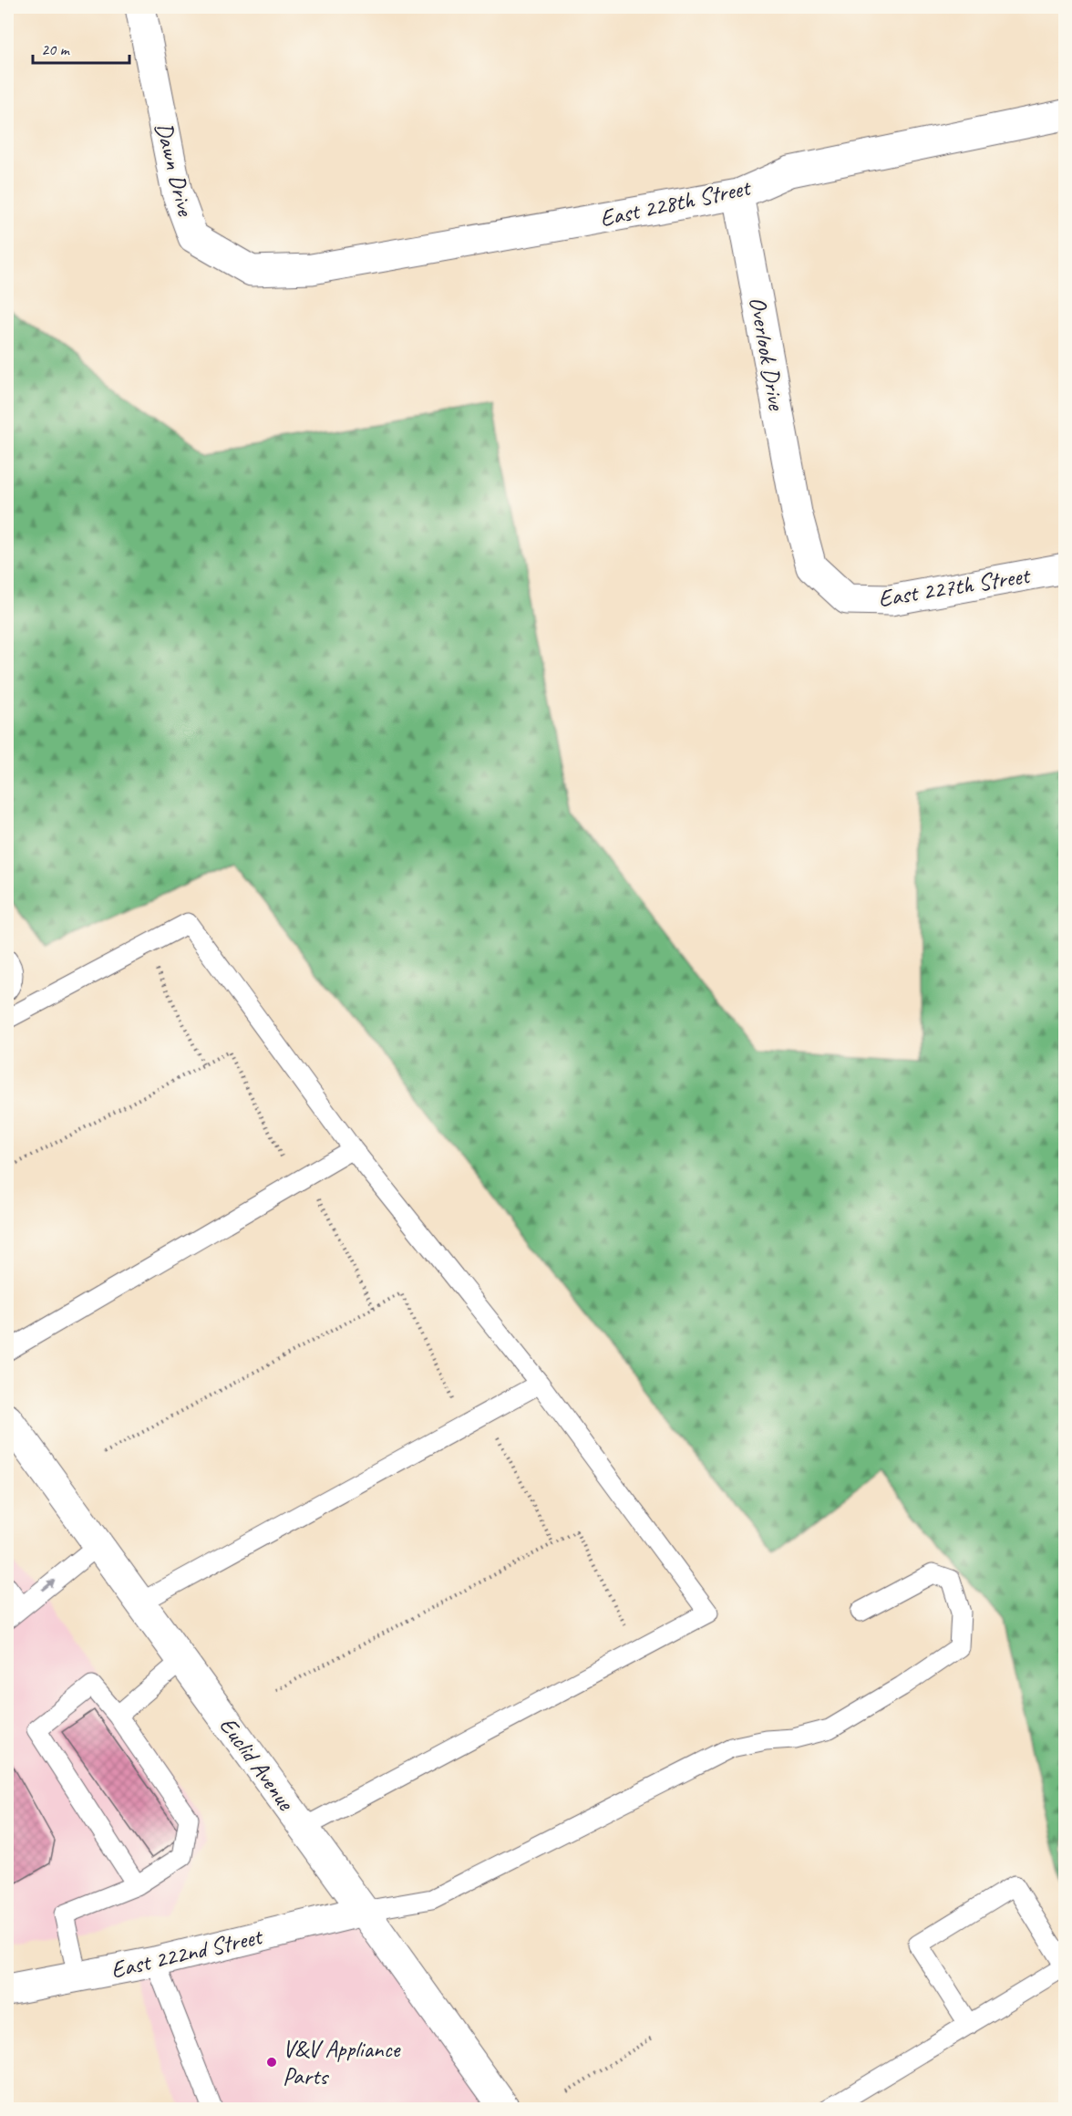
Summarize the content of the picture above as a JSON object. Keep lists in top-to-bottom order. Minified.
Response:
{"streets":{"street":["Dawn Drive","East 228th Street","Overlook Drive","East 227th Street","Euclid Avenue","East 222nd Street"]},"crossings":[["Dawn Drive","East 228th Street"],["East 228th Street","Overlook Drive"],["Overlook Drive","East 227th Street"],["Euclid Avenue","East 222nd Street"]],"places":["V&V Appliance Parts"],"scale_bar":"20 m"}
